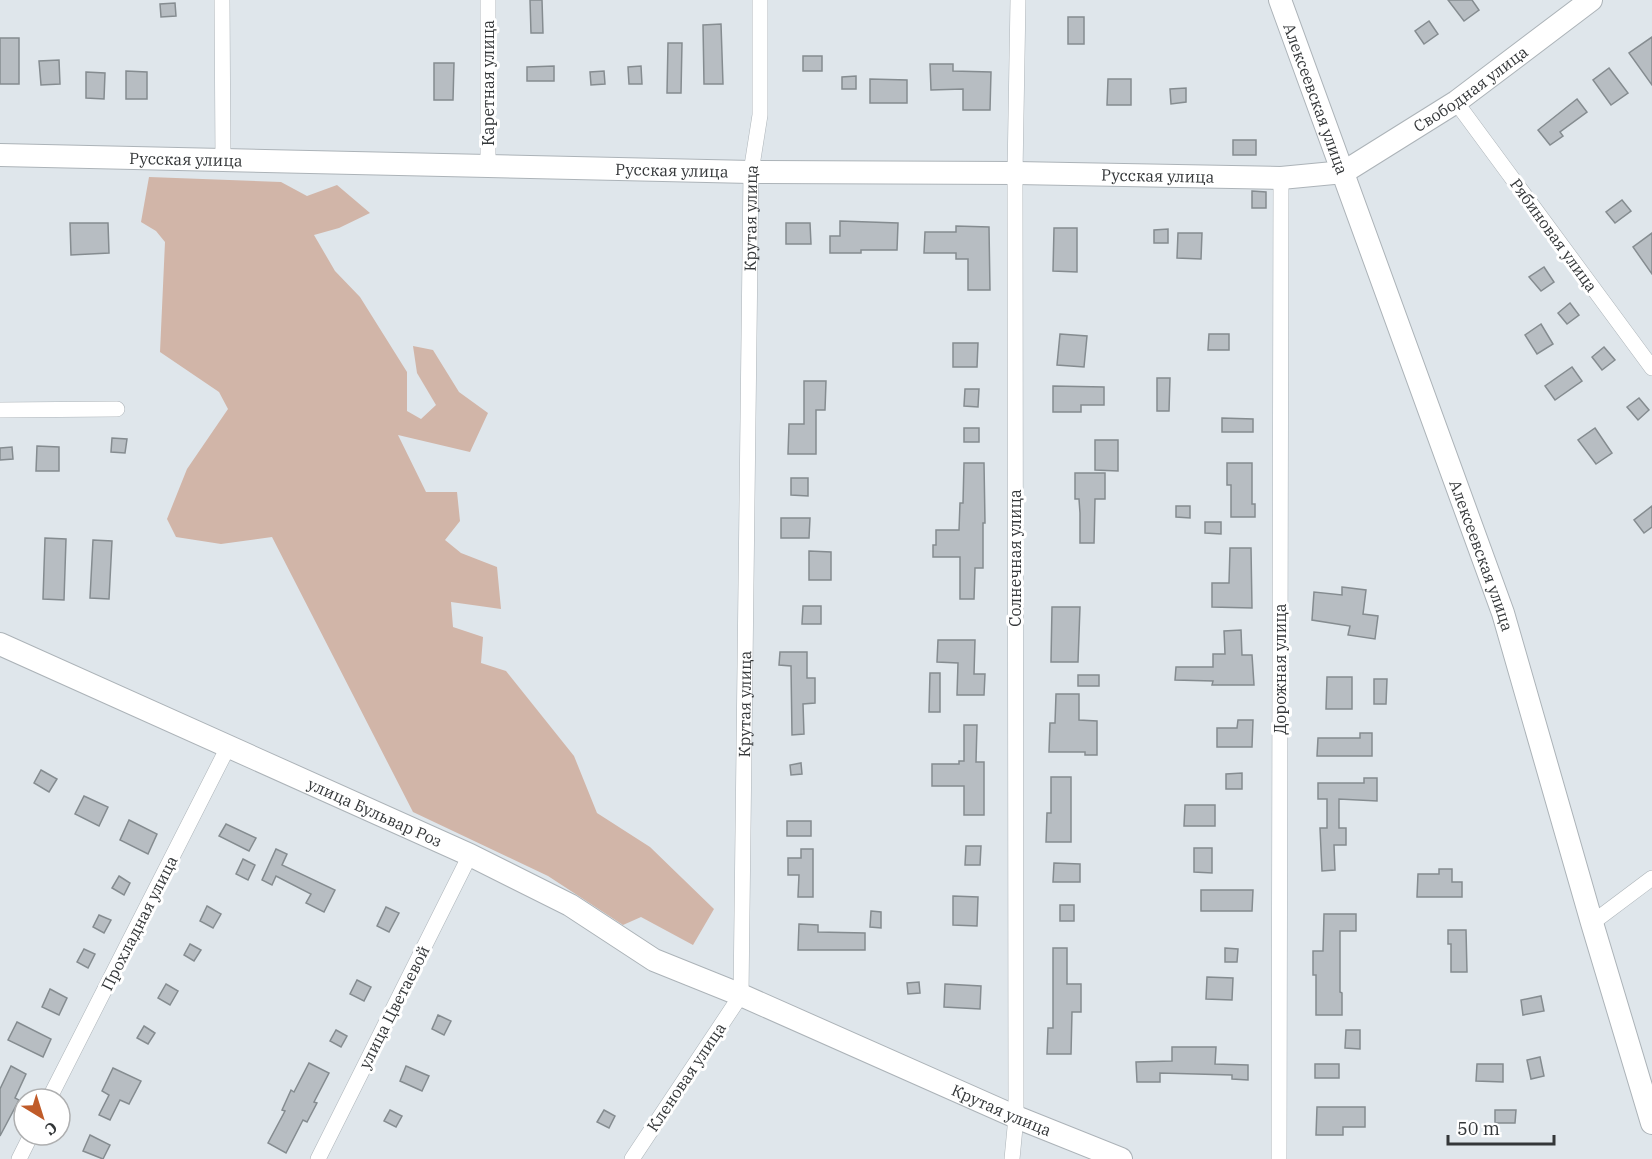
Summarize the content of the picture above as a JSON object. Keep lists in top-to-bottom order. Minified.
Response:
{"streets":{"street":["Каретная улица","Свободная улица","Алексеевская улица","Русская улица","Крутая улица","Рябиновая улица","Солнечная улица","Дорожная улица","улица Бульвар Роз","Прохладная улица","улица Цветаевой","Кленовая улица"]},"crossings":[["Каретная улица","Русская улица"],["Свободная улица","Алексеевская улица"],["Свободная улица","Русская улица"],["Свободная улица","Рябиновая улица"],["Алексеевская улица","Русская улица"],["Русская улица","Крутая улица"],["Русская улица","Солнечная улица"],["Русская улица","Дорожная улица"],["Крутая улица","Солнечная улица"],["Крутая улица","улица Бульвар Роз"],["Крутая улица","Кленовая улица"],["улица Бульвар Роз","Прохладная улица"],["улица Бульвар Роз","улица Цветаевой"],["улица Бульвар Роз","Кленовая улица"]],"scale_bar":"50 m","north":"bottom right"}
